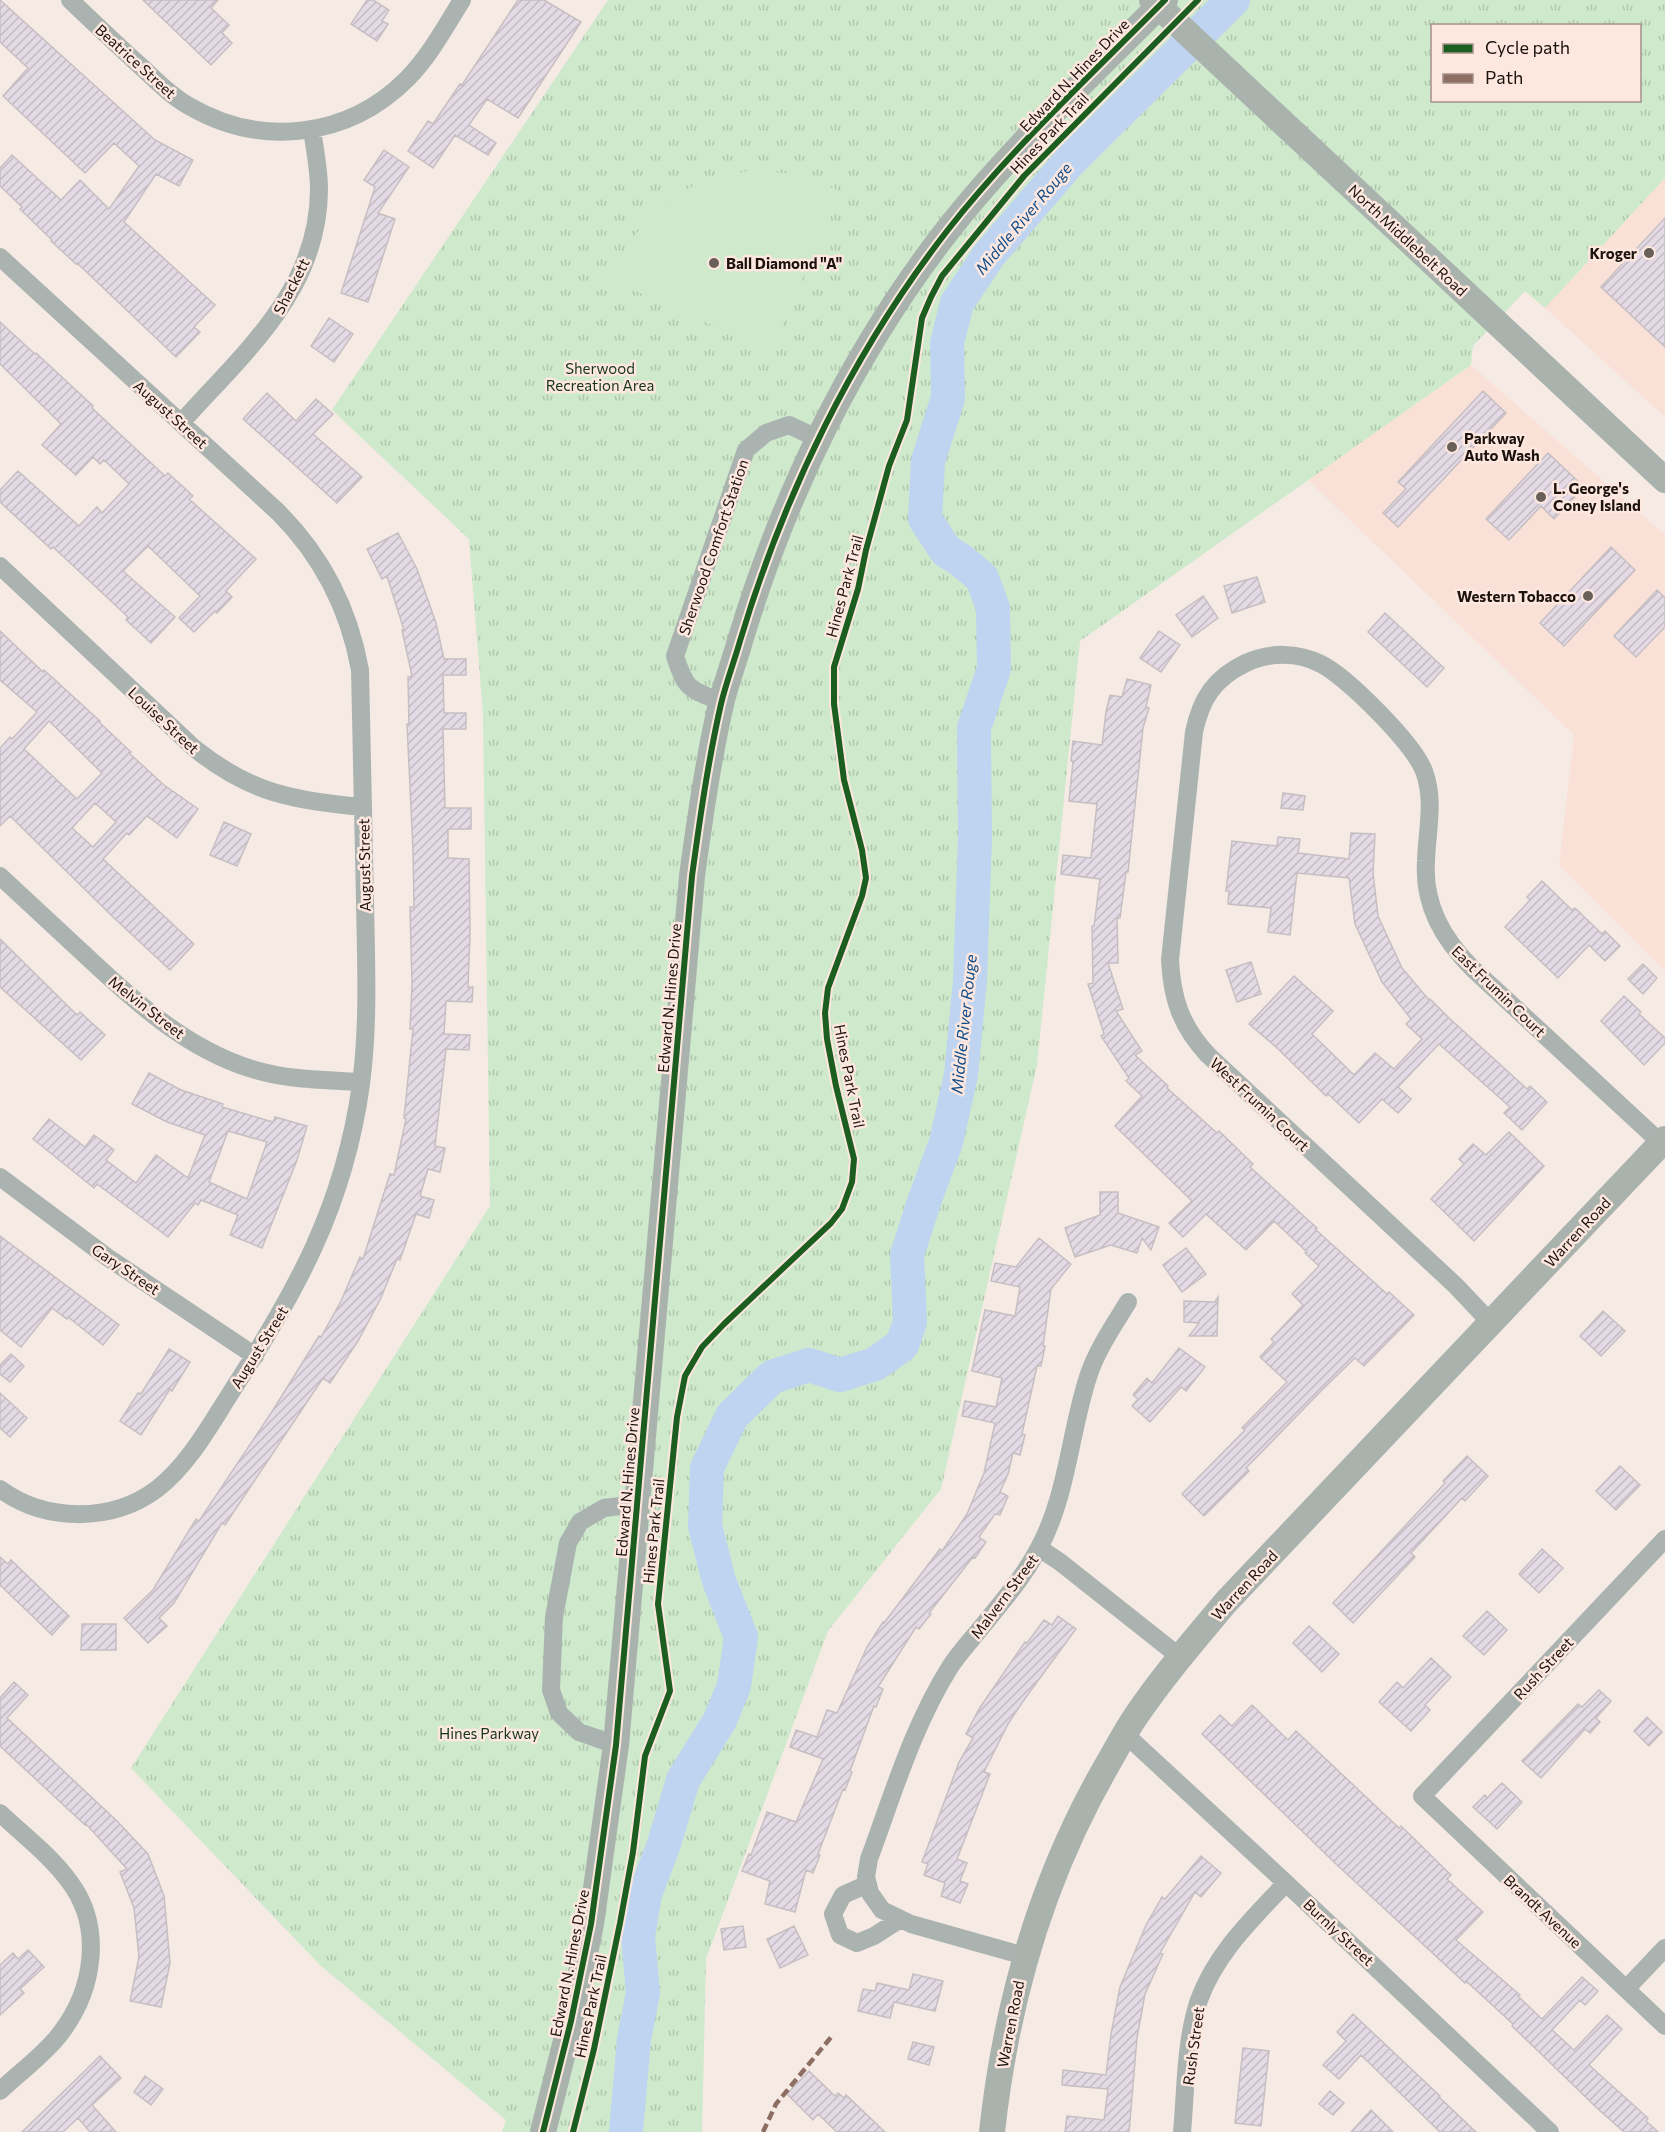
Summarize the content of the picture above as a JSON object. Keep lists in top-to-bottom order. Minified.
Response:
{"streets":{"street":["Beatrice Street","Edward N. Hines Drive","North Middlebelt Road","Shackett","August Street","Sherwood Comfort Station","Louise Street","East Frumin Court","Melvin Street","West Frumin Court","Warren Road","Gary Street","Malvern Street","Rush Street","Brandt Avenue","Burnly Street"],"cycle path":["Hines Park Trail"]},"crossings":[["Beatrice Street","Shackett"],["Edward N. Hines Drive","Sherwood Comfort Station"],["Shackett","August Street"],["August Street","Louise Street"],["August Street","Melvin Street"],["August Street","Gary Street"],["East Frumin Court","West Frumin Court"],["East Frumin Court","Warren Road"],["West Frumin Court","Warren Road"],["Warren Road","Burnly Street"],["Rush Street","Brandt Avenue"],["Rush Street","Burnly Street"]],"water":["Middle River Rouge"],"parks":["Sherwood Recreation Area","Hines Parkway"],"places":["Kroger","Ball Diamond \"A\"","Parkway Auto Wash","L. George's Coney Island","Western Tobacco"],"legend":["Cycle path","Path"]}
